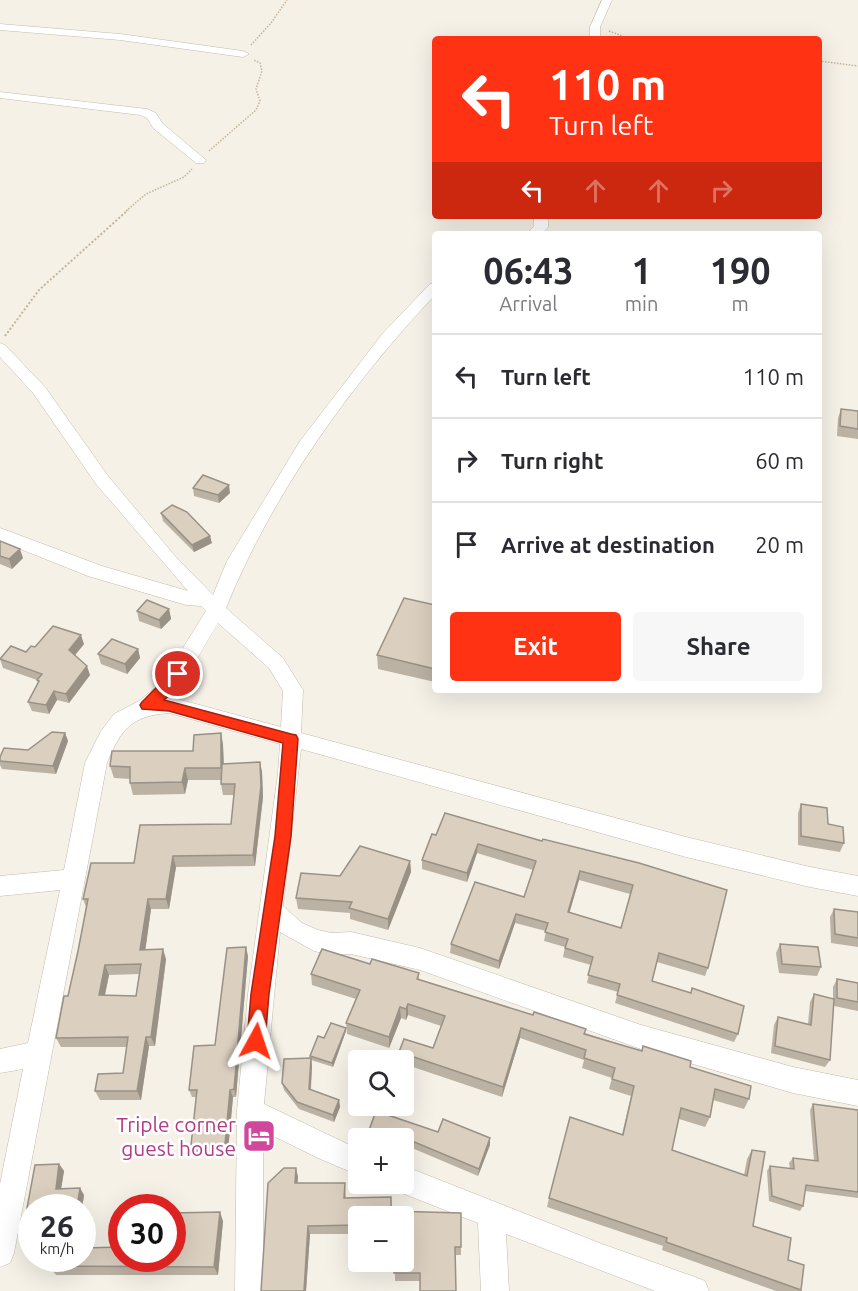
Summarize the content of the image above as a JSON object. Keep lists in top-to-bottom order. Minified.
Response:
{"places":{"hotel":["Triple corner guest house"]},"page":{"turn":["110 m","Turn left"],"eta":["06:43","Arrival","1","min","190","m"],"list":[{"name":"Turn left","value":"110 m"},{"name":"Turn right","value":"60 m"},{"name":"Arrive at destination","value":"20 m"}],"buttons":["Exit","Share"],"map_buttons":["+","−"],"speed":"26 km/h","limit":"30"}}
